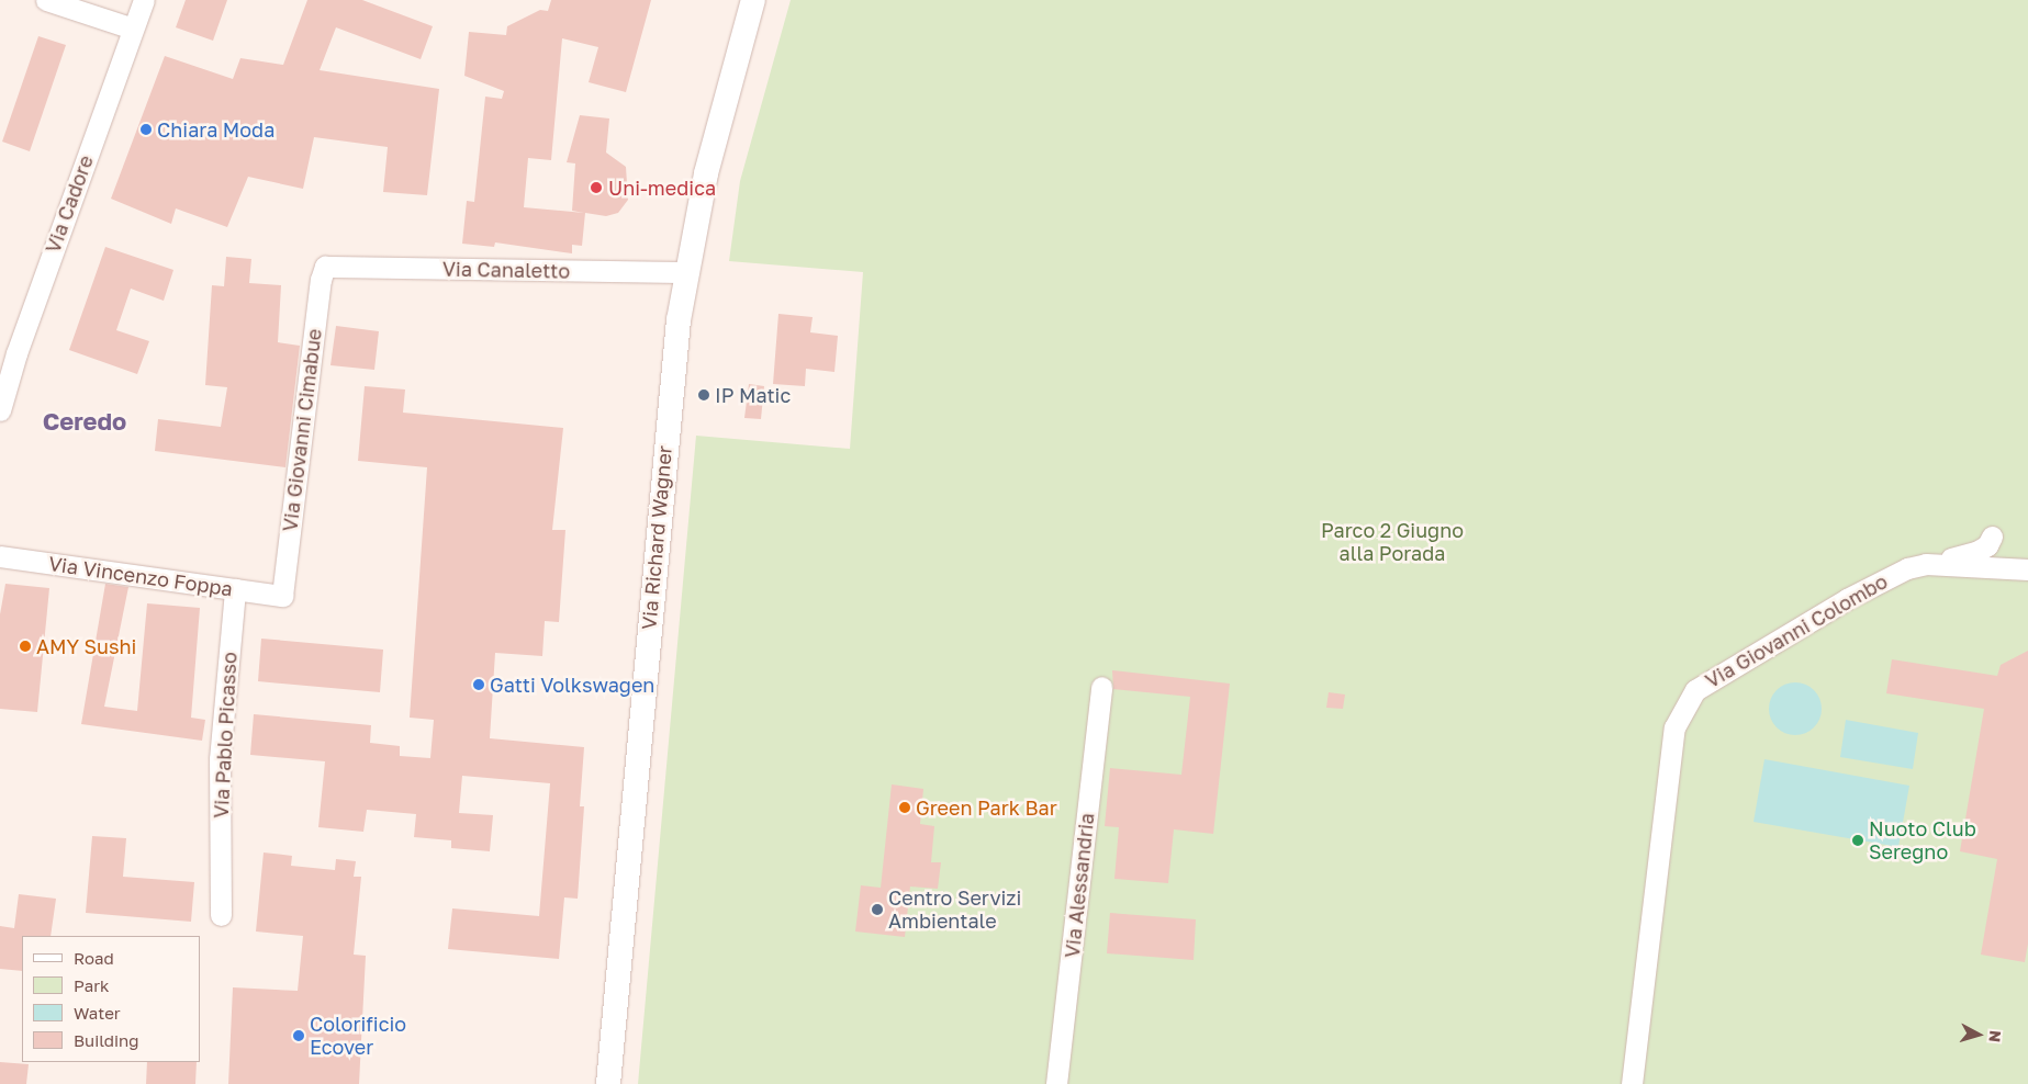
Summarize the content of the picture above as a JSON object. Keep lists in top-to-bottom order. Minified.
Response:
{"streets":{"street":["Via Cadore","Via Canaletto","Via Giovanni Cimabue","Via Richard Wagner","Via Vincenzo Foppa","Via Giovanni Colombo","Via Pablo Picasso","Via Alessandria"]},"crossings":[["Via Canaletto","Via Giovanni Cimabue"],["Via Canaletto","Via Richard Wagner"],["Via Giovanni Cimabue","Via Vincenzo Foppa"],["Via Vincenzo Foppa","Via Pablo Picasso"]],"districts":["Ceredo"],"parks":["Parco 2 Giugno alla Porada"],"places":["Chiara Moda","Uni-medica","IP Matic","AMY Sushi","Gatti Volkswagen","Green Park Bar","Nuoto Club Seregno","Centro Servizi Ambientale","Colorificio Ecover"],"legend":["Road","Park","Water","Building"],"north":"right"}
